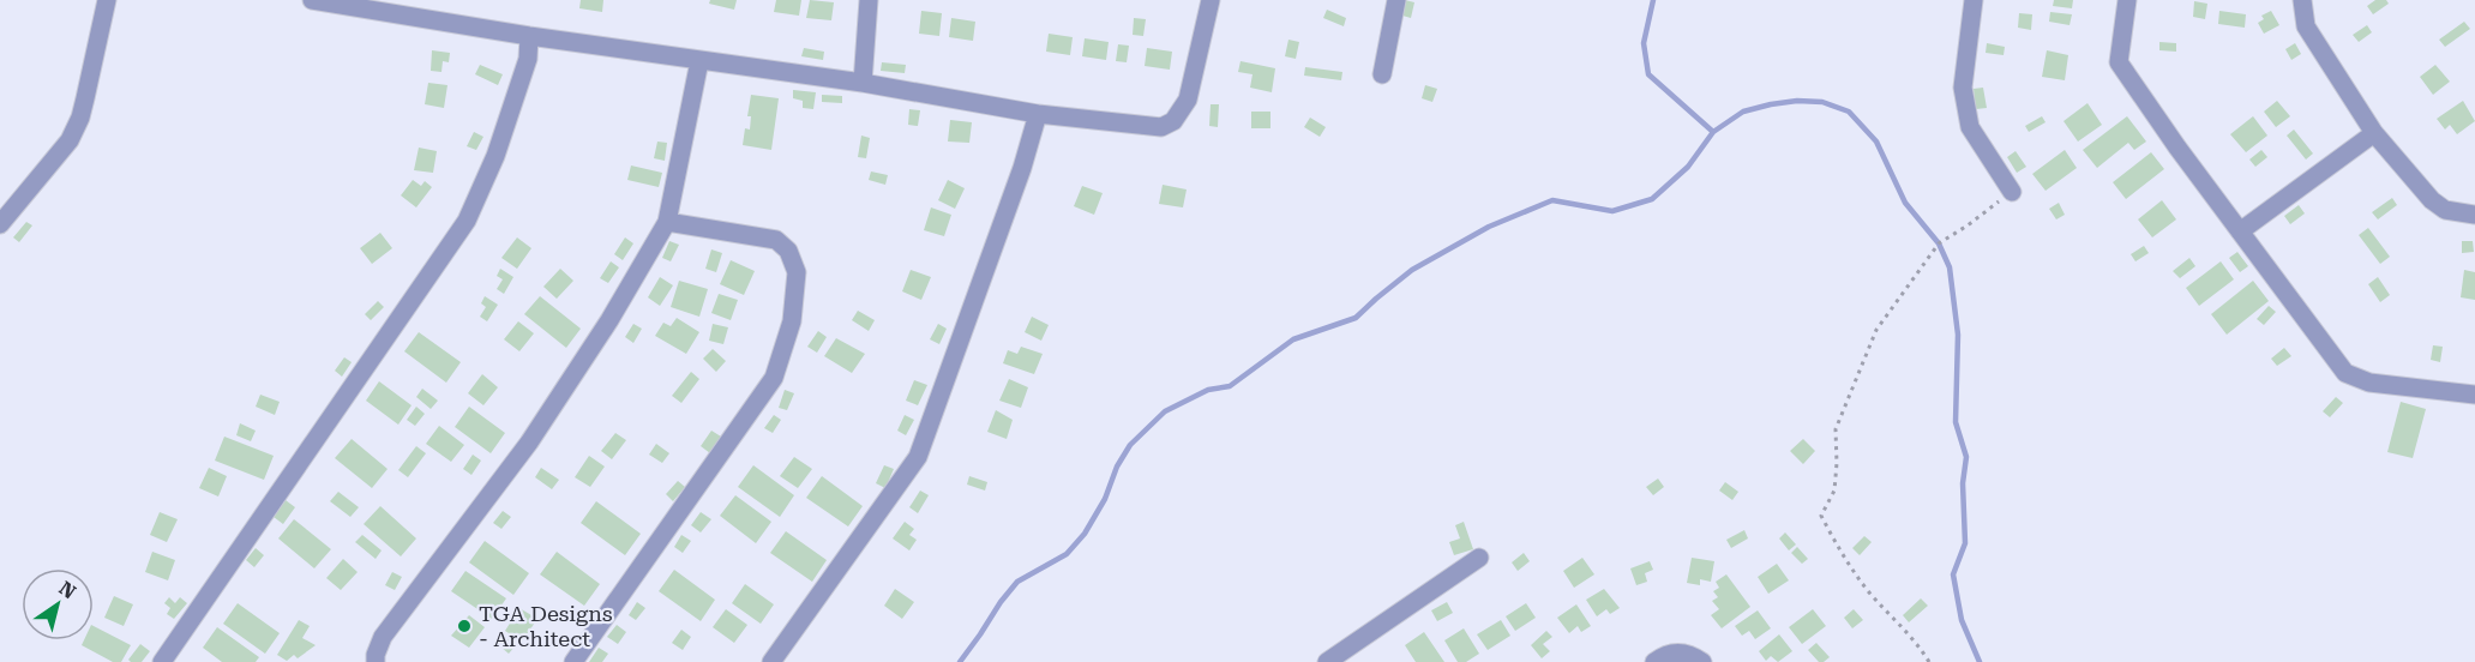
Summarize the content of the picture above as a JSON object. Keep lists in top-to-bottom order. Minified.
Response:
{"places":["TGA Designs - Architect"],"north":"top right"}
